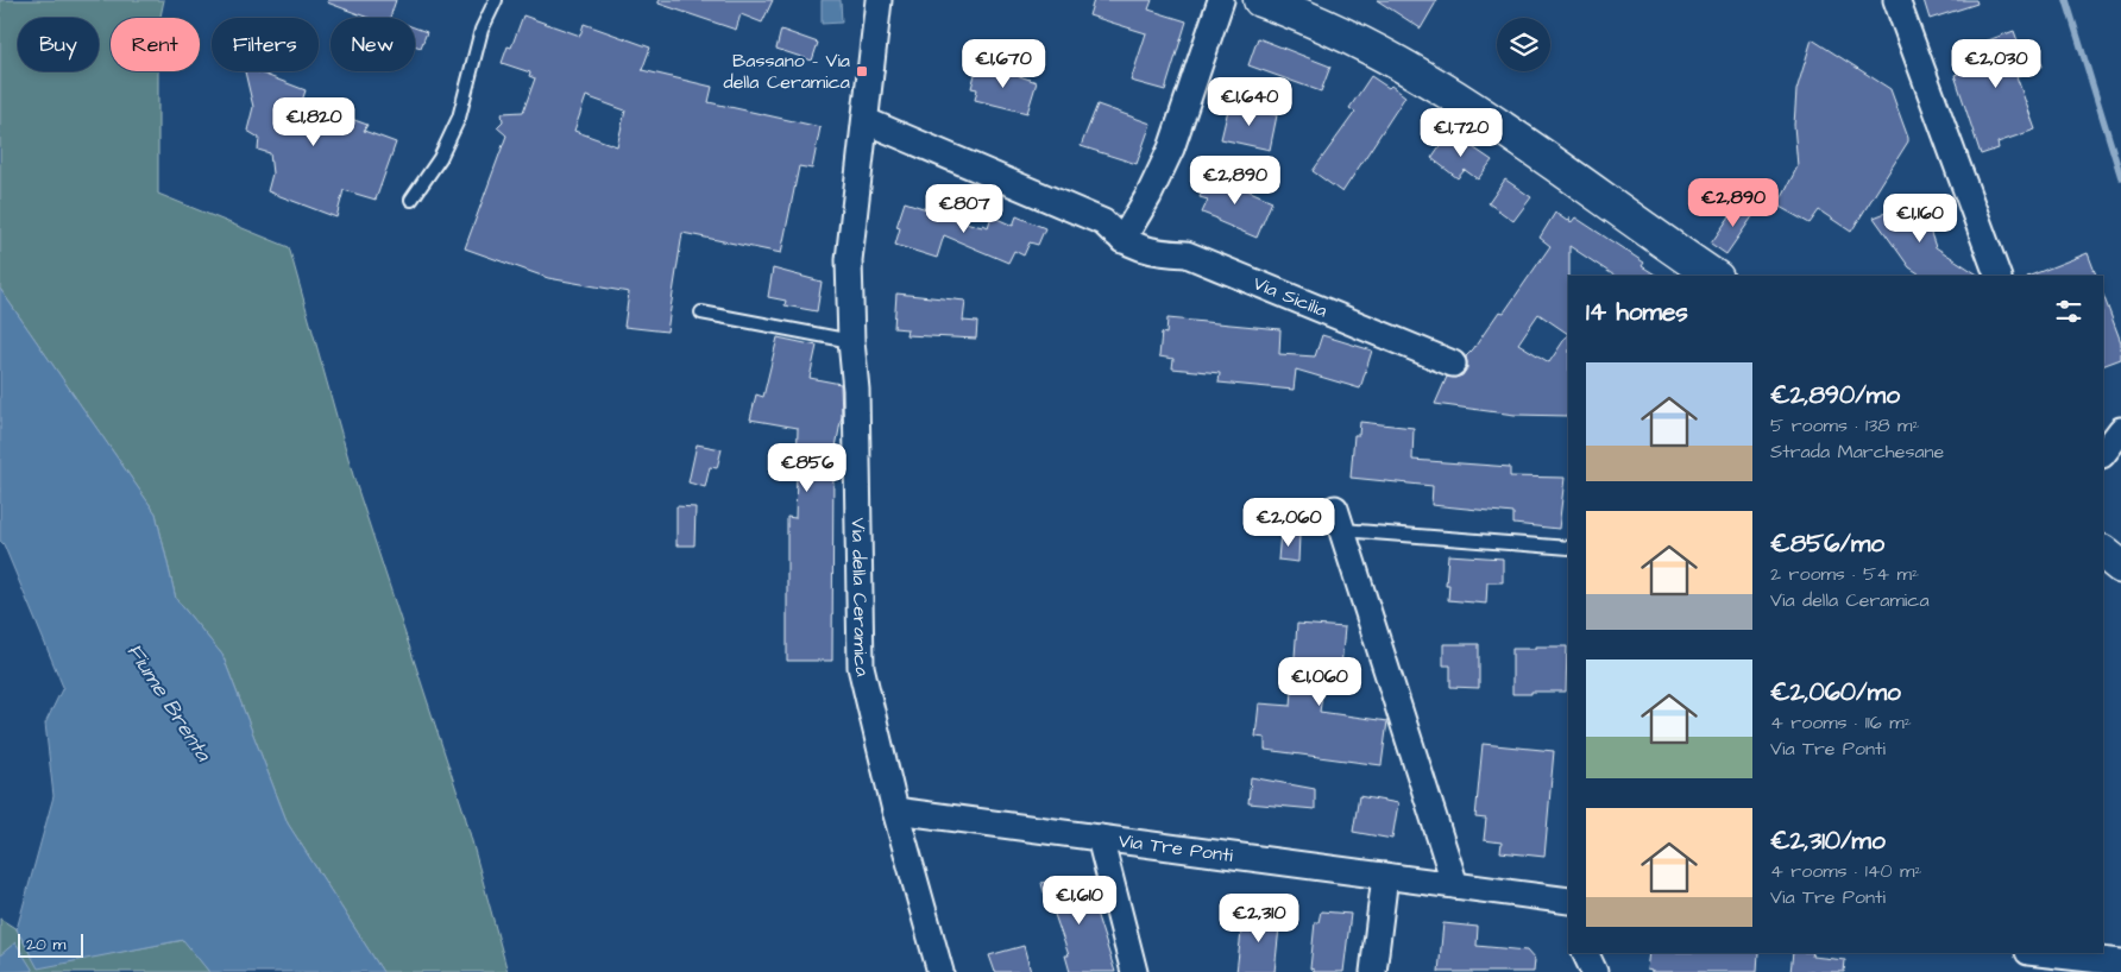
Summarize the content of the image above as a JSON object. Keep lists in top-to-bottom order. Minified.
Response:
{"streets":{"street":["Via Sicilia","Via della Ceramica","Via Tre Ponti"]},"crossings":[["Via Sicilia","Via della Ceramica"],["Via della Ceramica","Via Tre Ponti"]],"water":["Fiume Brenta"],"places":{"transit":["Bassano - Via della Ceramica"]},"scale_bar":"20 m","page":{"chip":["Buy","Rent","Filters","New"],"price":["€1,670","€2,030","€1,640","€1,820","€1,720","€2,890","€2,890","€807","€1,160","€856","€2,060","€1,060","€1,610","€2,310"],"heading":"14 homes","list":[{"name":"€2,890/mo","note":"5 rooms · 138 m² · Strada Marchesane"},{"name":"€856/mo","note":"2 rooms · 54 m² · Via della Ceramica"},{"name":"€2,060/mo","note":"4 rooms · 116 m² · Via Tre Ponti"},{"name":"€2,310/mo","note":"4 rooms · 140 m² · Via Tre Ponti"}],"scale":"20 m"}}
